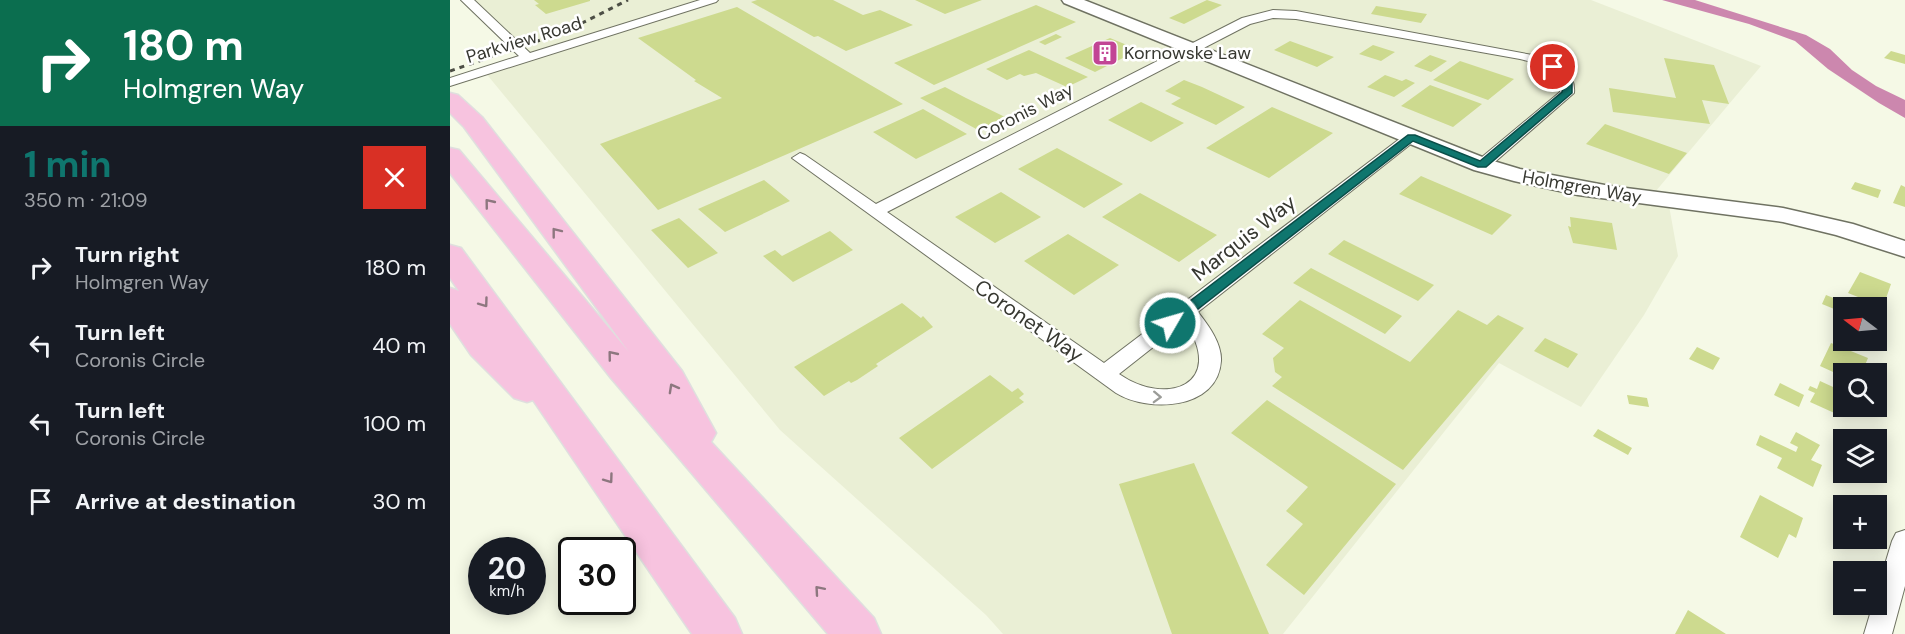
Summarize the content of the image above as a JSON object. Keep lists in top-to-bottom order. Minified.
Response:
{"streets":{"street":["Parkview Road","Coronis Way","Holmgren Way","Marquis Way","Coronet Way"]},"crossings":[["Coronis Way","Holmgren Way"],["Coronis Way","Coronet Way"],["Holmgren Way","Marquis Way"],["Marquis Way","Coronet Way"]],"places":{"building":["Kornowske Law"]},"north":"left","page":{"turn":["180 m","Holmgren Way"],"heading":["1 min","350 m · 21:09"],"list":[{"name":"Turn right","note":"Holmgren Way","value":"180 m"},{"name":"Turn left","note":"Coronis Circle","value":"40 m"},{"name":"Turn left","note":"Coronis Circle","value":"100 m"},{"name":"Arrive at destination","value":"30 m"}],"map_buttons":["+","−"],"speed":"20 km/h","limit":"30"}}
